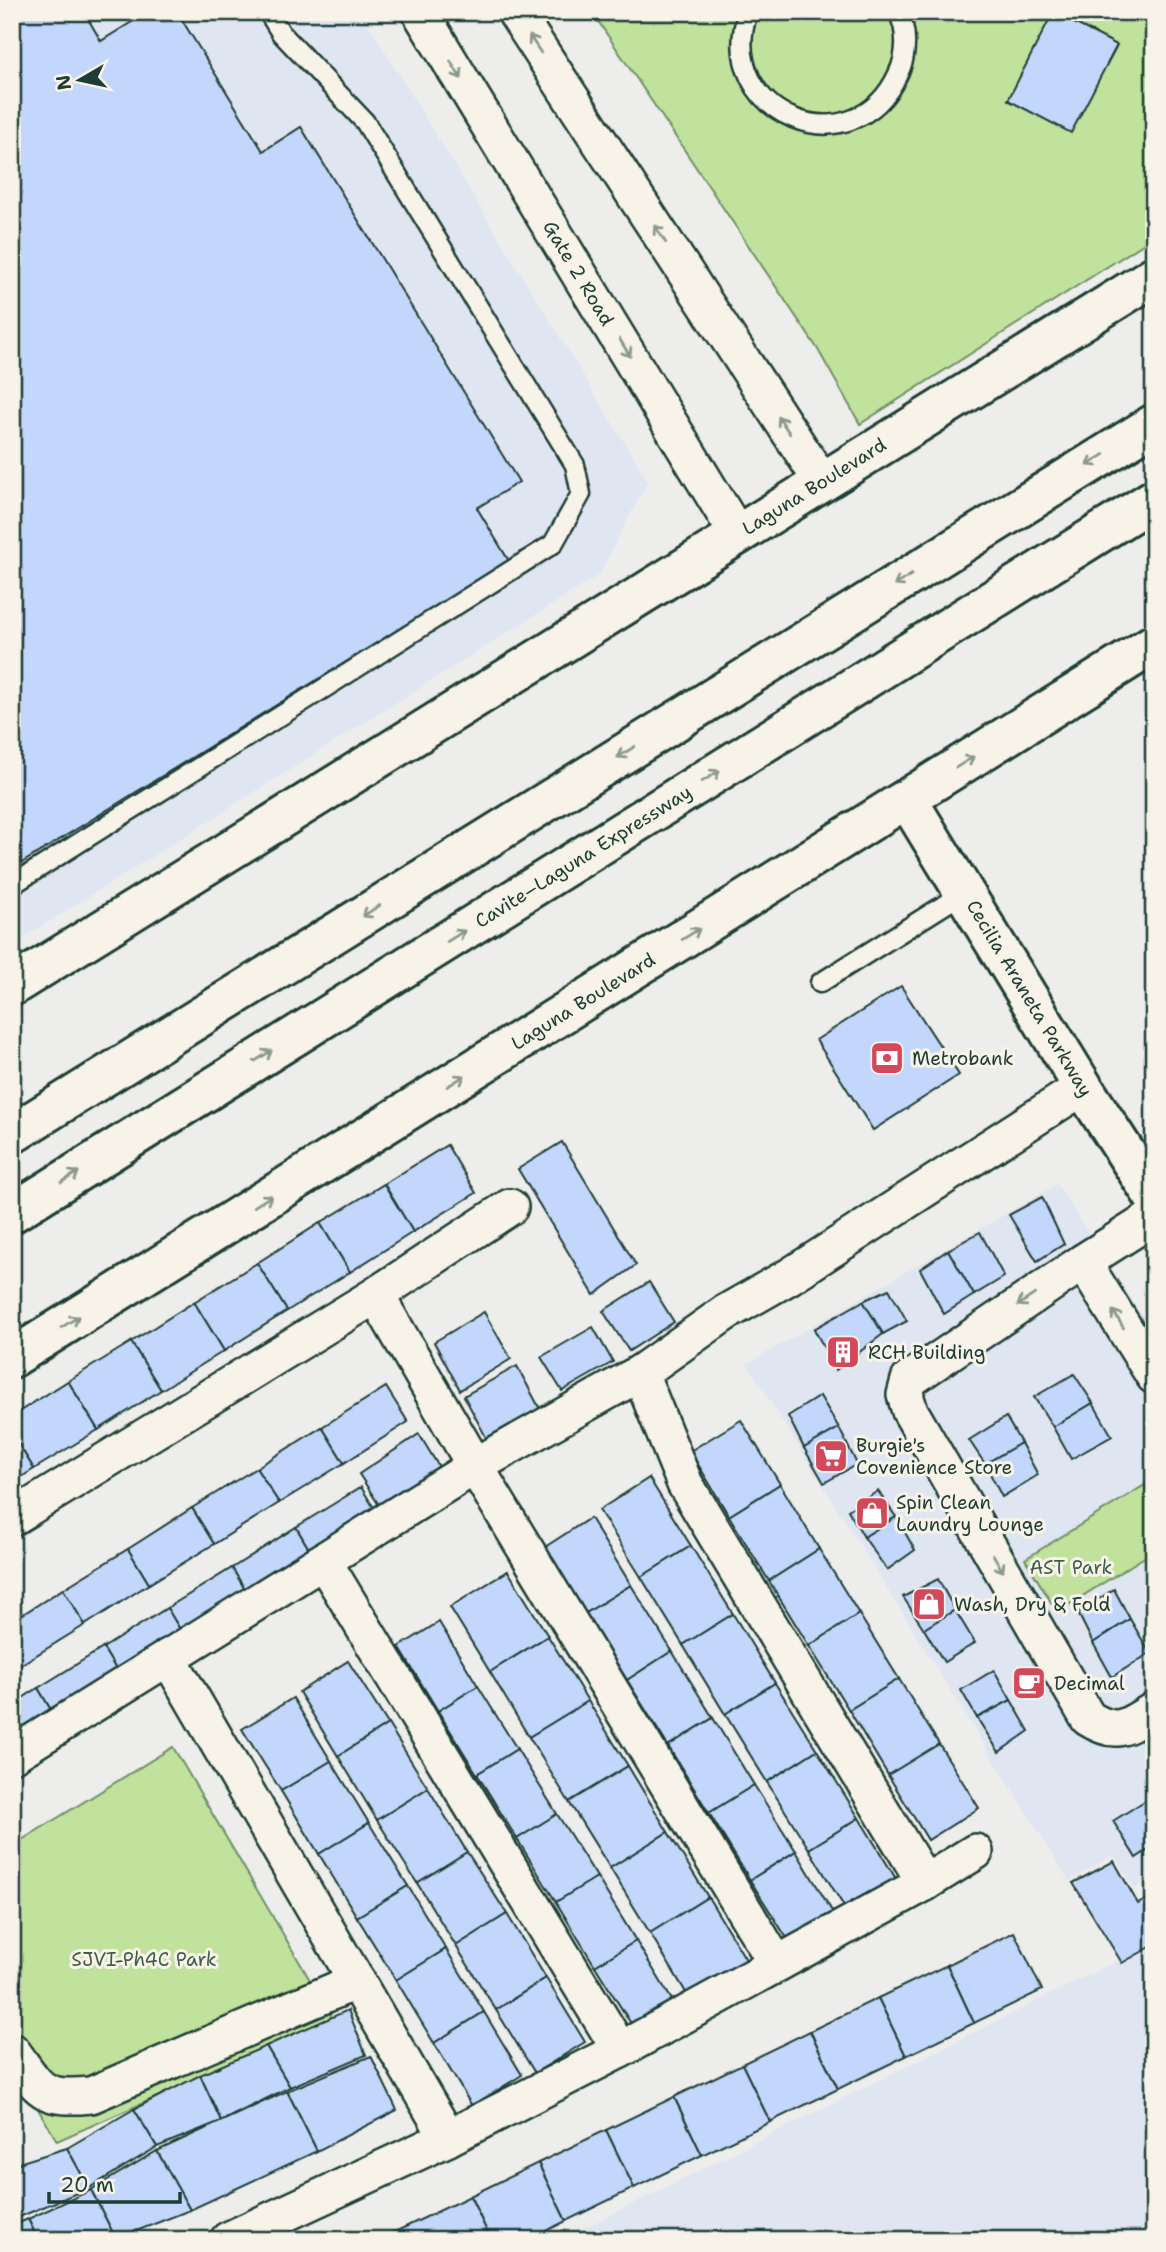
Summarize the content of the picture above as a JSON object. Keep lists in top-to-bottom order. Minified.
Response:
{"streets":{"main road":["Laguna Boulevard","Cavite–Laguna Expressway","Cecilia Araneta Parkway"],"street":["Gate 2 Road"]},"crossings":[["Gate 2 Road","Laguna Boulevard"],["Laguna Boulevard","Cecilia Araneta Parkway"]],"parks":["AST Park","SJVI-Ph4C Park"],"places":{"bank":["Metrobank"],"building":["RCH Building"],"supermarket":["Burgie's Covenience Store"],"shop":["Spin Clean Laundry Lounge","Wash, Dry & Fold"],"cafe":["Decimal"]},"scale_bar":"20 m","north":"left"}
